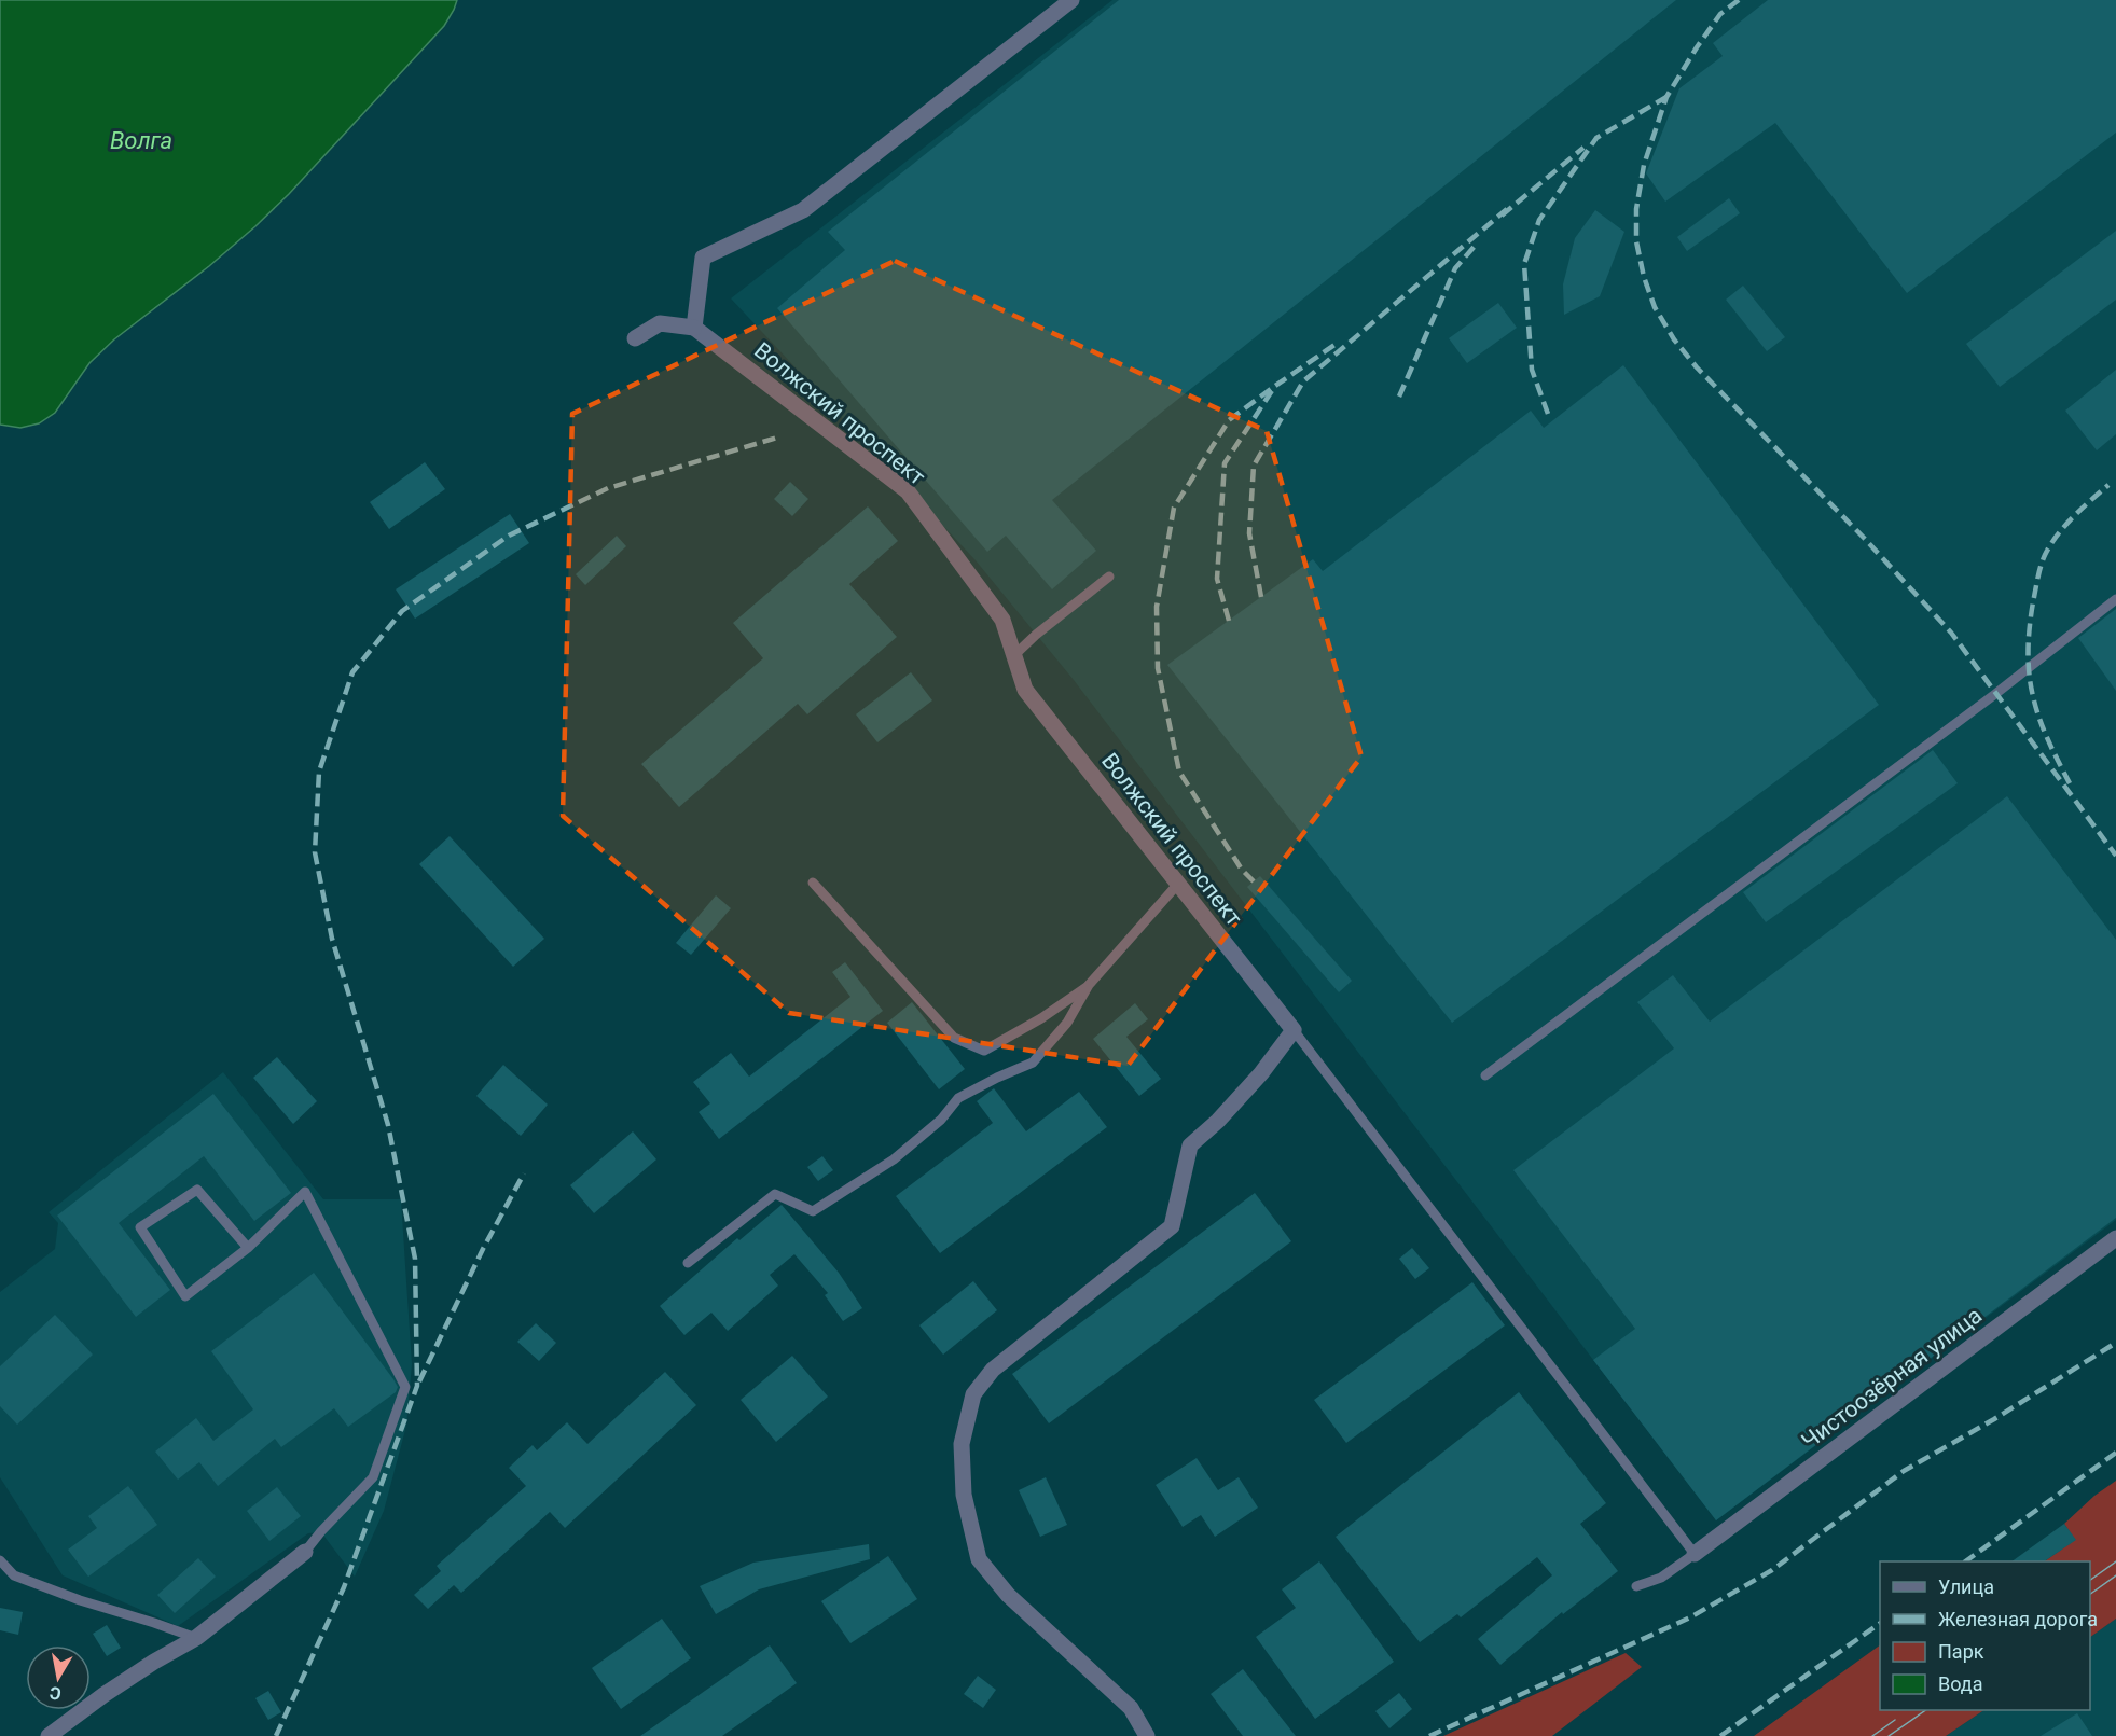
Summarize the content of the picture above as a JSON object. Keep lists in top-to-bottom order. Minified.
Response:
{"streets":{"street":["Волжский проспект","Чистоозёрная улица"]},"water":["Волга"],"legend":["Улица","Железная дорога","Парк","Вода"],"north":"bottom"}
